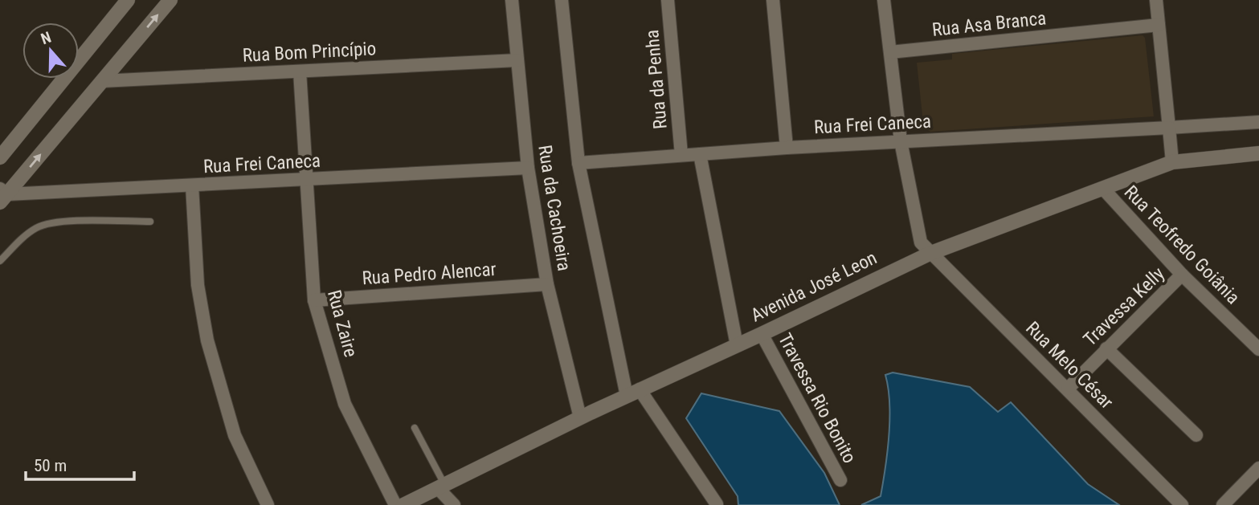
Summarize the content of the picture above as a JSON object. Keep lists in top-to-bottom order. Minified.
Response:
{"streets":{"main road":["Avenida José Leon"],"street":["Rua Asa Branca","Rua Bom Princípio","Rua da Penha","Rua Frei Caneca","Rua da Cachoeira","Rua Teofredo Goiânia","Rua Pedro Alencar","Travessa Kelly","Rua Zaire","Rua Melo César","Travessa Rio Bonito"]},"crossings":[["Rua Asa Branca","Rua Melo César"],["Rua Bom Princípio","Rua da Cachoeira"],["Rua Bom Princípio","Rua Zaire"],["Rua da Penha","Rua Frei Caneca"],["Rua Frei Caneca","Rua da Cachoeira"],["Rua Frei Caneca","Rua Zaire"],["Rua Frei Caneca","Rua Melo César"],["Rua da Cachoeira","Rua Pedro Alencar"],["Rua da Cachoeira","Avenida José Leon"],["Rua Teofredo Goiânia","Avenida José Leon"],["Rua Teofredo Goiânia","Travessa Kelly"],["Rua Pedro Alencar","Rua Zaire"],["Avenida José Leon","Rua Melo César"],["Avenida José Leon","Travessa Rio Bonito"],["Travessa Kelly","Rua Melo César"]],"scale_bar":"50 m","north":"top"}
